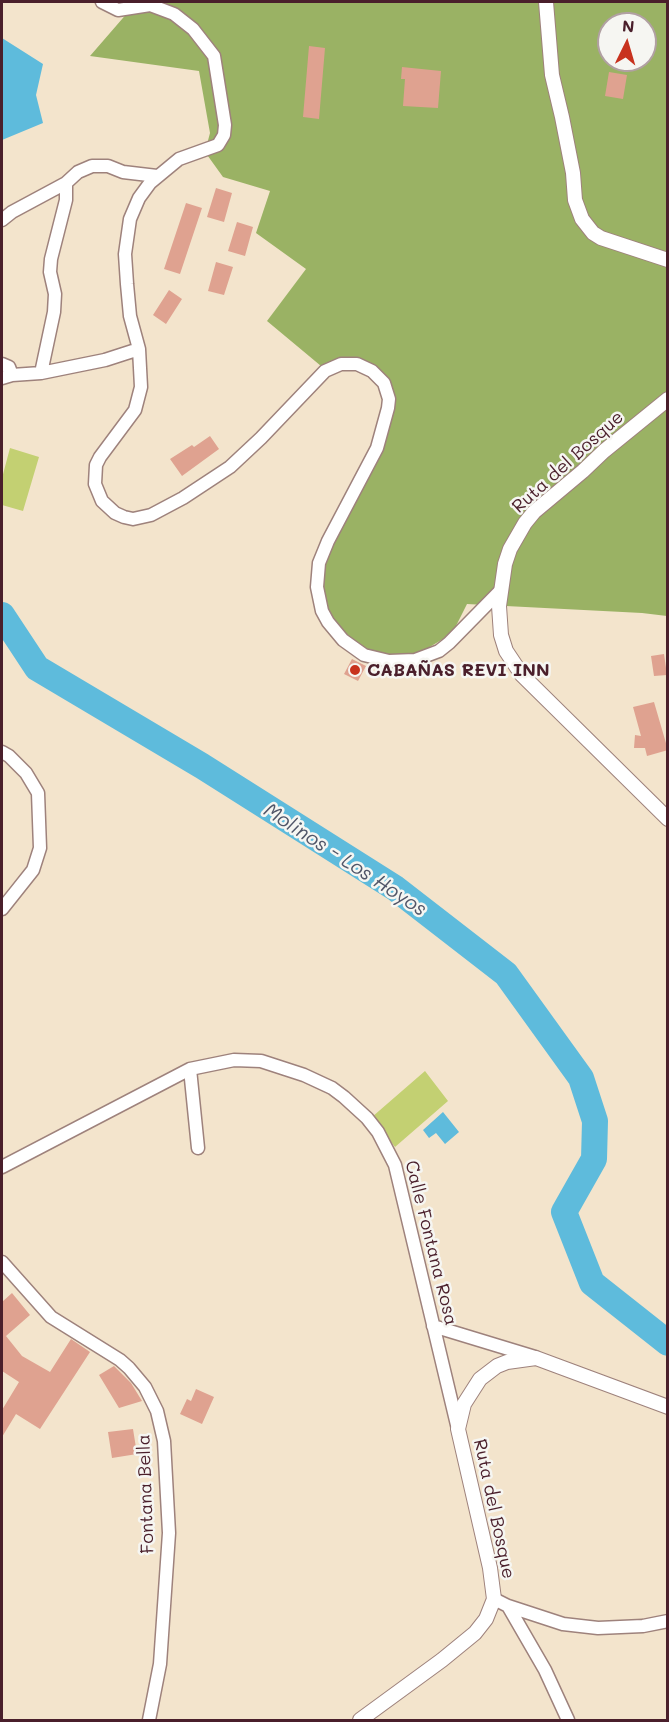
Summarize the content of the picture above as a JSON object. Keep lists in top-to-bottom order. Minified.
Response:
{"streets":{"street":["Ruta del Bosque","Calle Fontana Rosa","Fontana Bella"]},"crossings":[["Ruta del Bosque","Calle Fontana Rosa"]],"water":["Molinos - Los Hoyos"],"places":["CABAÑAS REVI INN"],"north":"top"}
